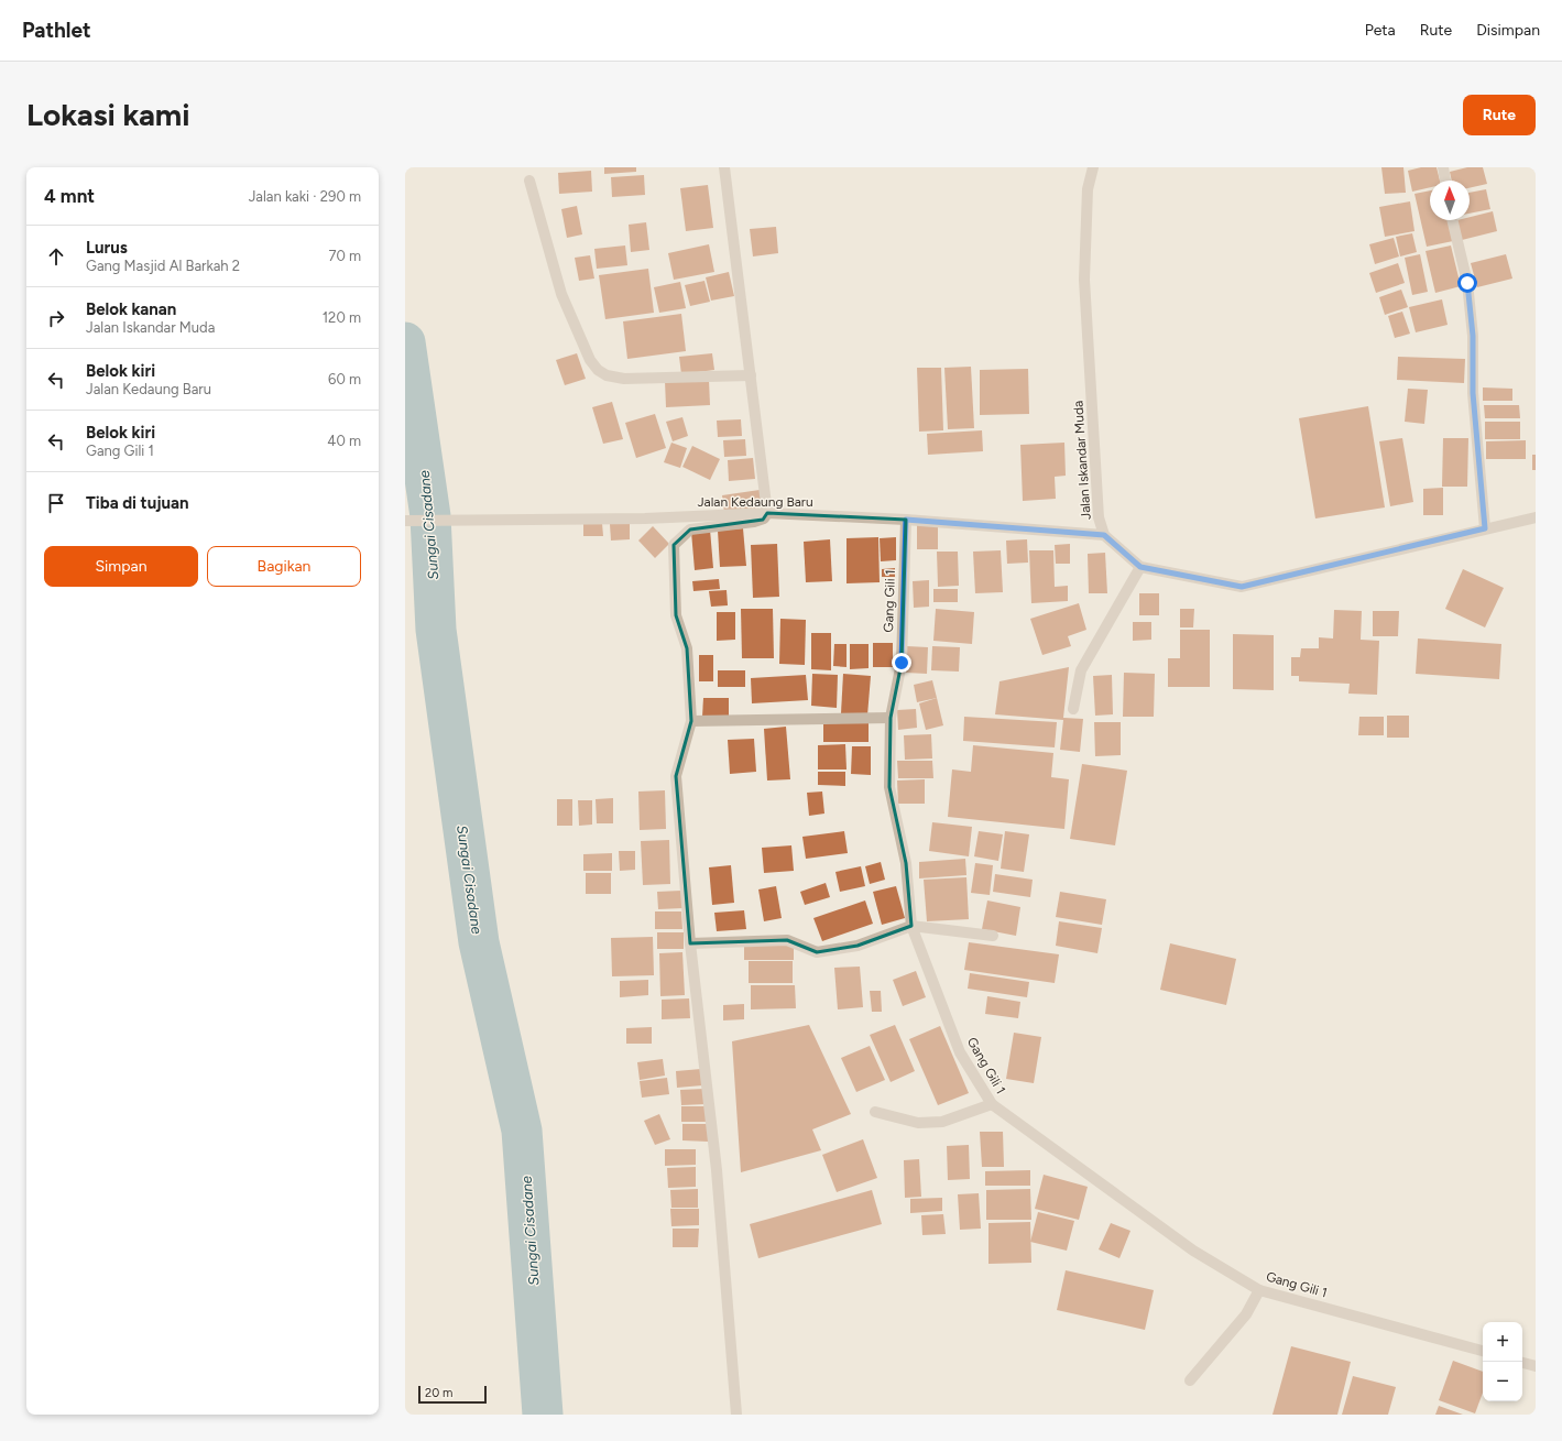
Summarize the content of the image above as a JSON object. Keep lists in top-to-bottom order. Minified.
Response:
{"streets":{"street":["Jalan Iskandar Muda","Jalan Kedaung Baru","Gang Gili 1"]},"crossings":[["Jalan Iskandar Muda","Jalan Kedaung Baru"],["Jalan Kedaung Baru","Gang Gili 1"]],"water":["Sungai Cisadane"],"scale_bar":"20 m","north":"top","page":{"header":"Pathlet","nav":["Peta","Rute","Disimpan"],"buttons":["Rute",["Simpan","Bagikan"]],"title":"Lokasi kami","heading":["4 mnt","Jalan kaki · 290 m"],"list":[["Lurus","Gang Masjid Al Barkah 2","70 m"],["Belok kanan","Jalan Iskandar Muda","120 m"],["Belok kiri","Jalan Kedaung Baru","60 m"],["Belok kiri","Gang Gili 1","40 m"],"Tiba di tujuan"],"map_buttons":["+","−"],"scale":"20 m"}}
